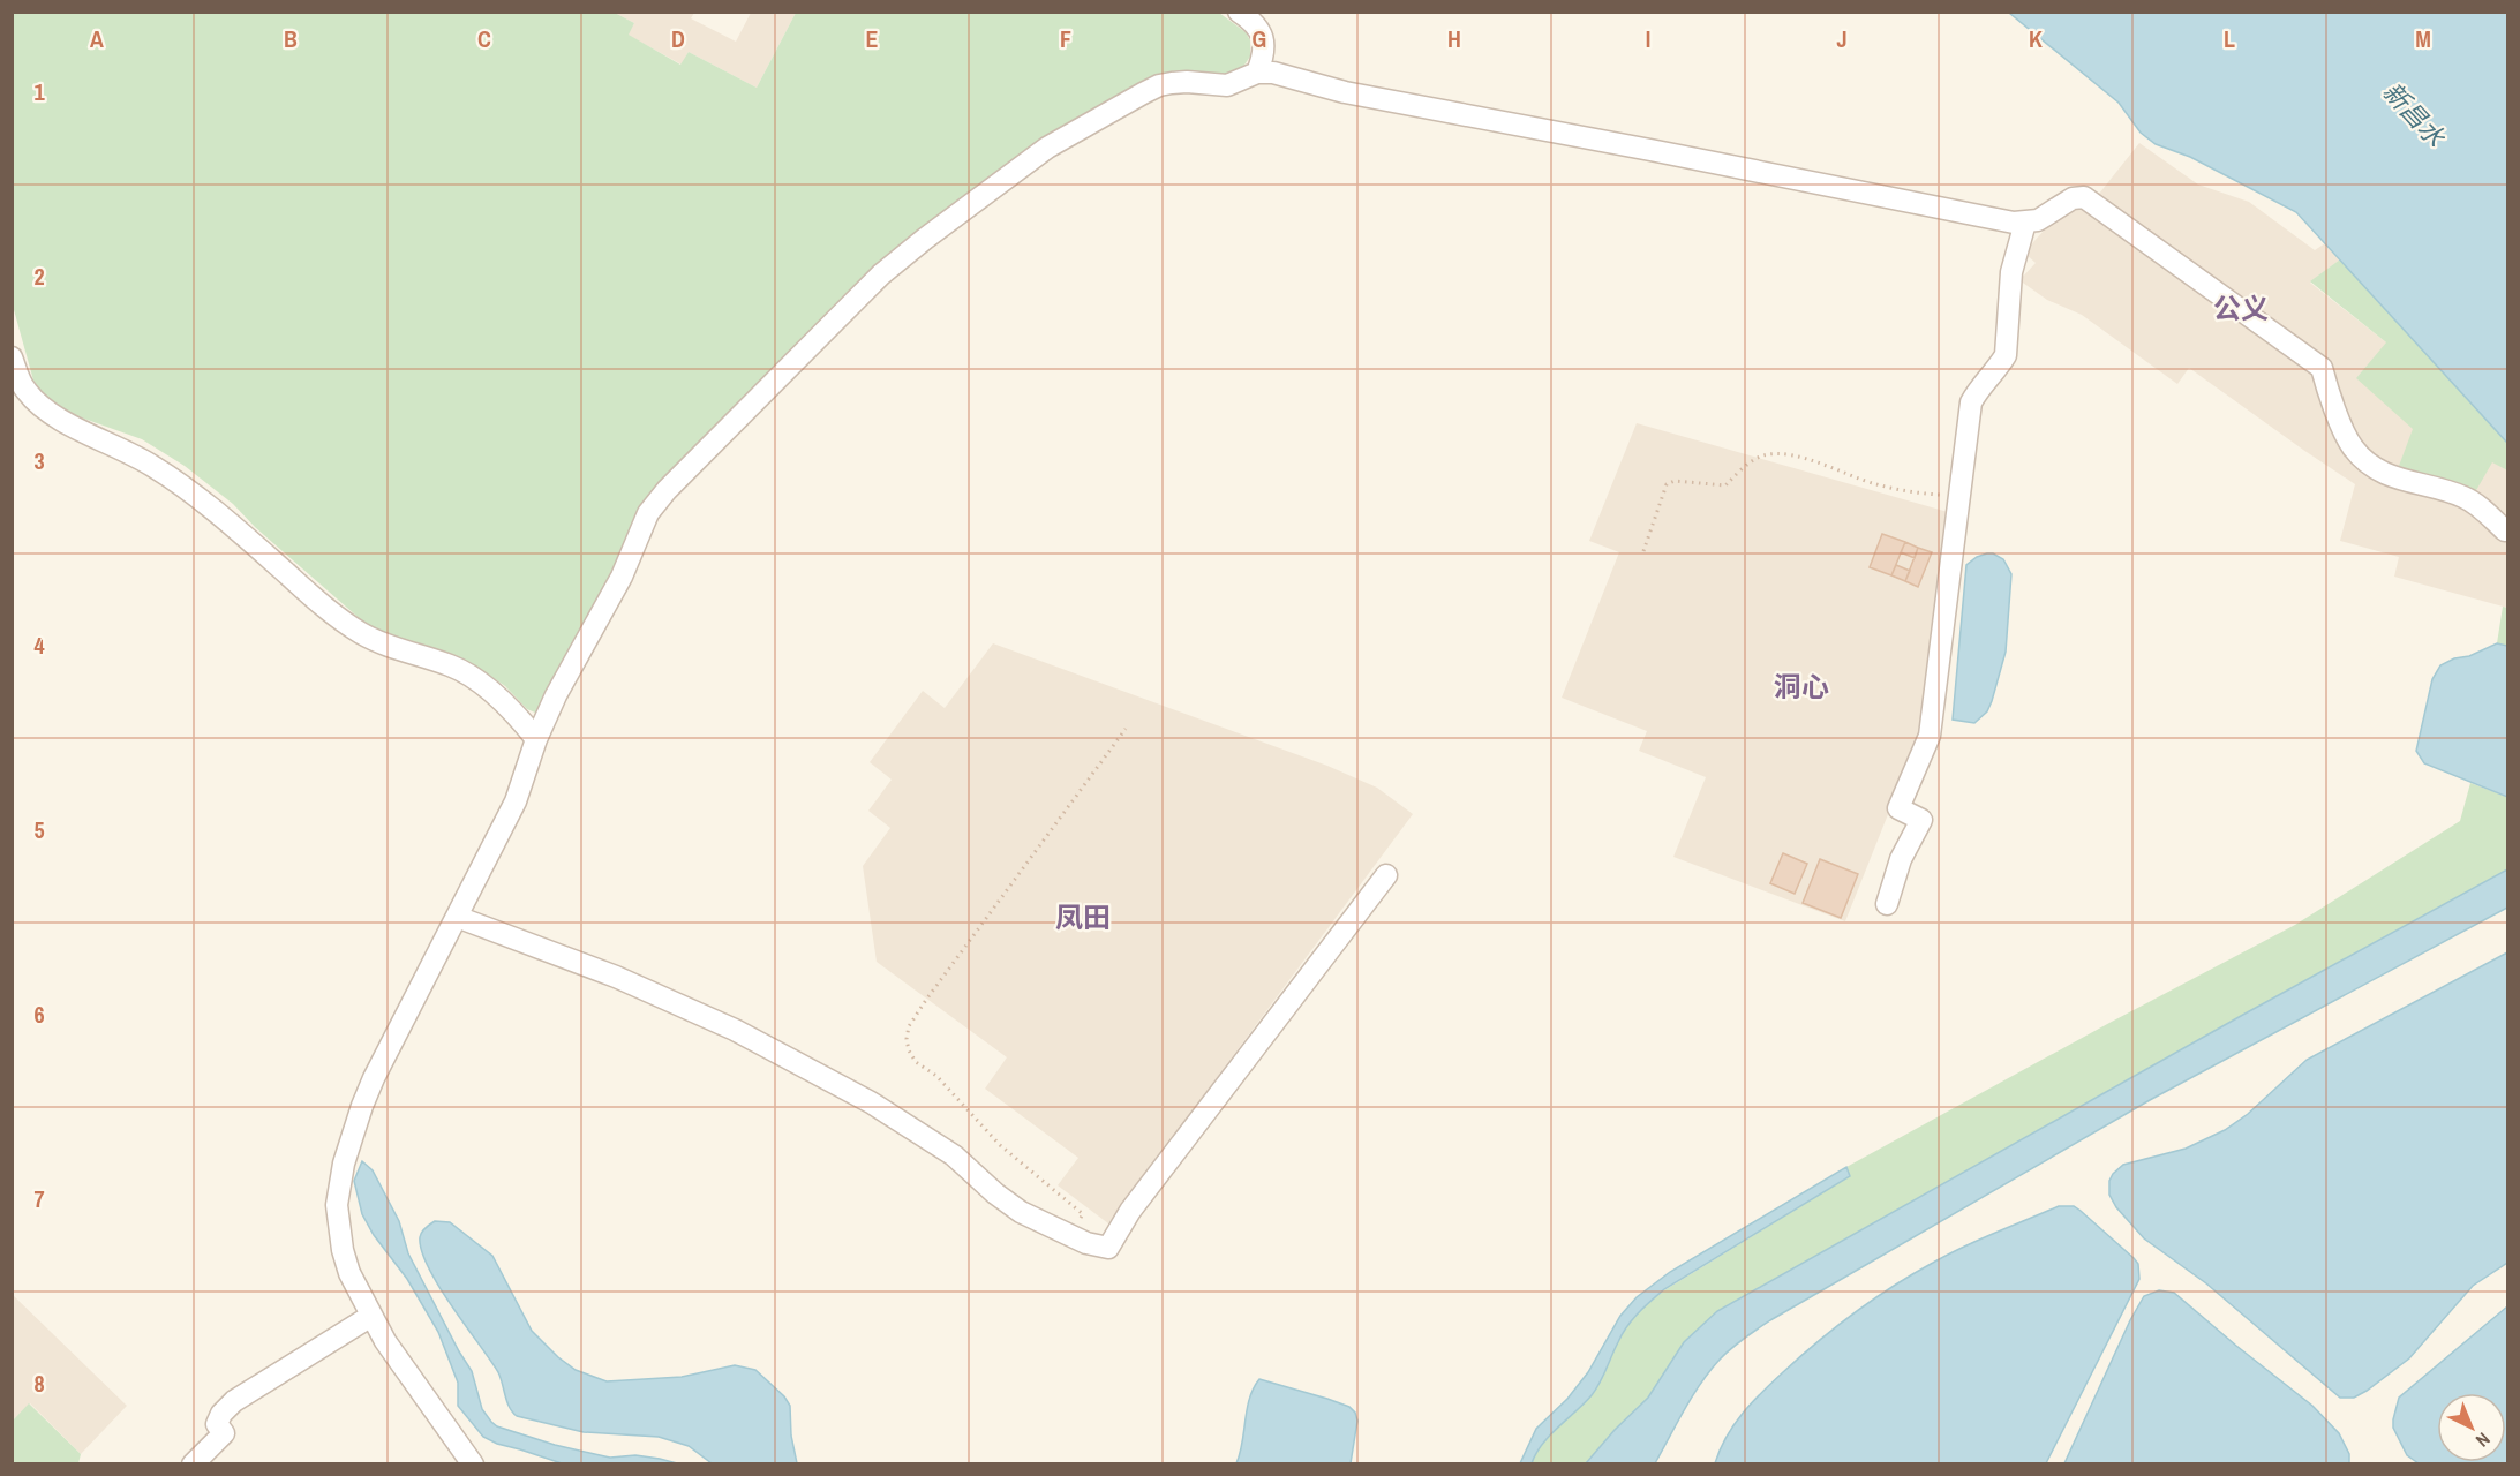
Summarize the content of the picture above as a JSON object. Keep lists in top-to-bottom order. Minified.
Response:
{"districts":["公义","洞心","凤田"],"water":["新昌水"],"north":"bottom right","grid":{"columns":["A","B","C","D","E","F","G","H","I","J","K","L","M"],"rows":["1","2","3","4","5","6","7","8"]}}
